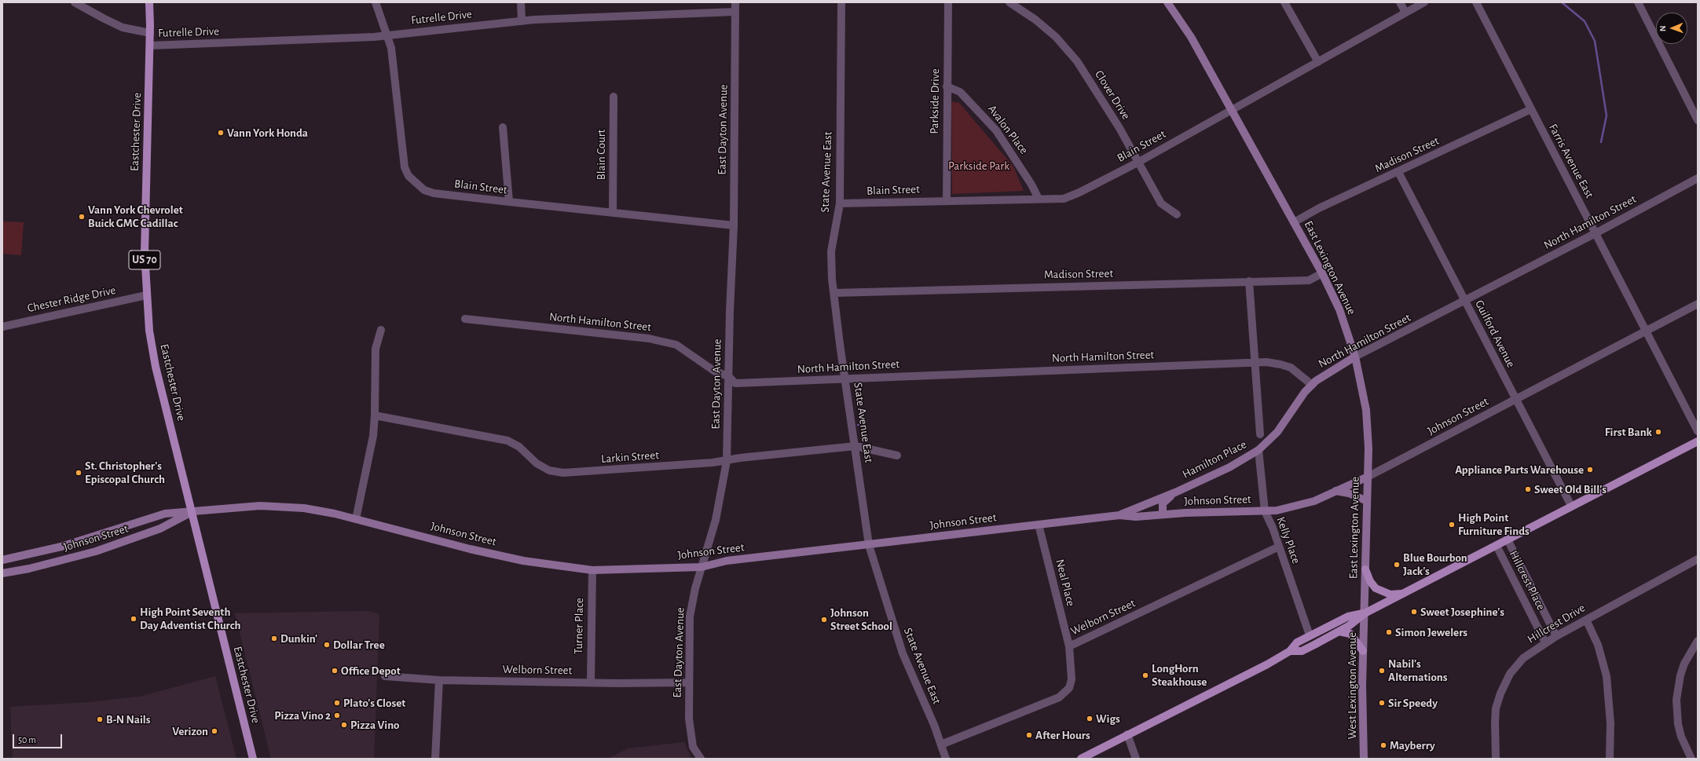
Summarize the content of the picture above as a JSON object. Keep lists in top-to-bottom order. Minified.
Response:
{"streets":{"main road":["Eastchester Drive","US 70"],"street":["Futrelle Drive","Clover Drive","Parkside Drive","East Dayton Avenue","Avalon Place","Blain Street","Blain Court","Madison Street","Farris Avenue East","State Avenue East","North Hamilton Street","East Lexington Avenue","Chester Ridge Drive","Guilford Avenue","Johnson Street","Larkin Street","Hamilton Place","Kelly Place","Hillcrest Place","Neal Place","Welborn Street","Hillcrest Drive","Turner Place","West Lexington Avenue"]},"crossings":[["Futrelle Drive","East Dayton Avenue"],["Futrelle Drive","Eastchester Drive"],["Futrelle Drive","Blain Street"],["Clover Drive","Blain Street"],["Parkside Drive","Avalon Place"],["Parkside Drive","Blain Street"],["East Dayton Avenue","Blain Street"],["East Dayton Avenue","North Hamilton Street"],["East Dayton Avenue","Johnson Street"],["East Dayton Avenue","Larkin Street"],["East Dayton Avenue","Welborn Street"],["Avalon Place","Blain Street"],["Eastchester Drive","Chester Ridge Drive"],["Eastchester Drive","Johnson Street"],["Blain Street","Blain Court"],["Blain Street","State Avenue East"],["Blain Street","East Lexington Avenue"],["Madison Street","Farris Avenue East"],["Madison Street","State Avenue East"],["Madison Street","East Lexington Avenue"],["Madison Street","Guilford Avenue"],["Farris Avenue East","North Hamilton Street"],["Farris Avenue East","Johnson Street"],["State Avenue East","North Hamilton Street"],["State Avenue East","Johnson Street"],["State Avenue East","Larkin Street"],["State Avenue East","Welborn Street"],["North Hamilton Street","East Lexington Avenue"],["North Hamilton Street","Guilford Avenue"],["North Hamilton Street","Hamilton Place"],["East Lexington Avenue","Johnson Street"],["East Lexington Avenue","West Lexington Avenue"],["Guilford Avenue","Johnson Street"],["Johnson Street","Hamilton Place"],["Johnson Street","Kelly Place"],["Johnson Street","Neal Place"],["Johnson Street","Turner Place"],["Hamilton Place","Kelly Place"],["Kelly Place","Welborn Street"],["Hillcrest Place","Hillcrest Drive"],["Neal Place","Welborn Street"],["Welborn Street","Turner Place"]],"parks":["Parkside Park"],"places":["Vann York Honda","Vann York Chevrolet Buick GMC Cadillac","First Bank","Appliance Parts Warehouse","St. Christopher's Episcopal Church","Sweet Old Bill's","High Point Furniture Finds","Blue Bourbon Jack's","Sweet Josephine's","High Point Seventh Day Adventist Church","Johnson Street School","Simon Jewelers","Dunkin'","Dollar Tree","Office Depot","Nabil's Alternations","LongHorn Steakhouse","Plato's Closet","Sir Speedy","Pizza Vino 2","Wigs","B-N Nails","Pizza Vino","Verizon","After Hours","Mayberry"],"scale_bar":"50 m","north":"left"}
